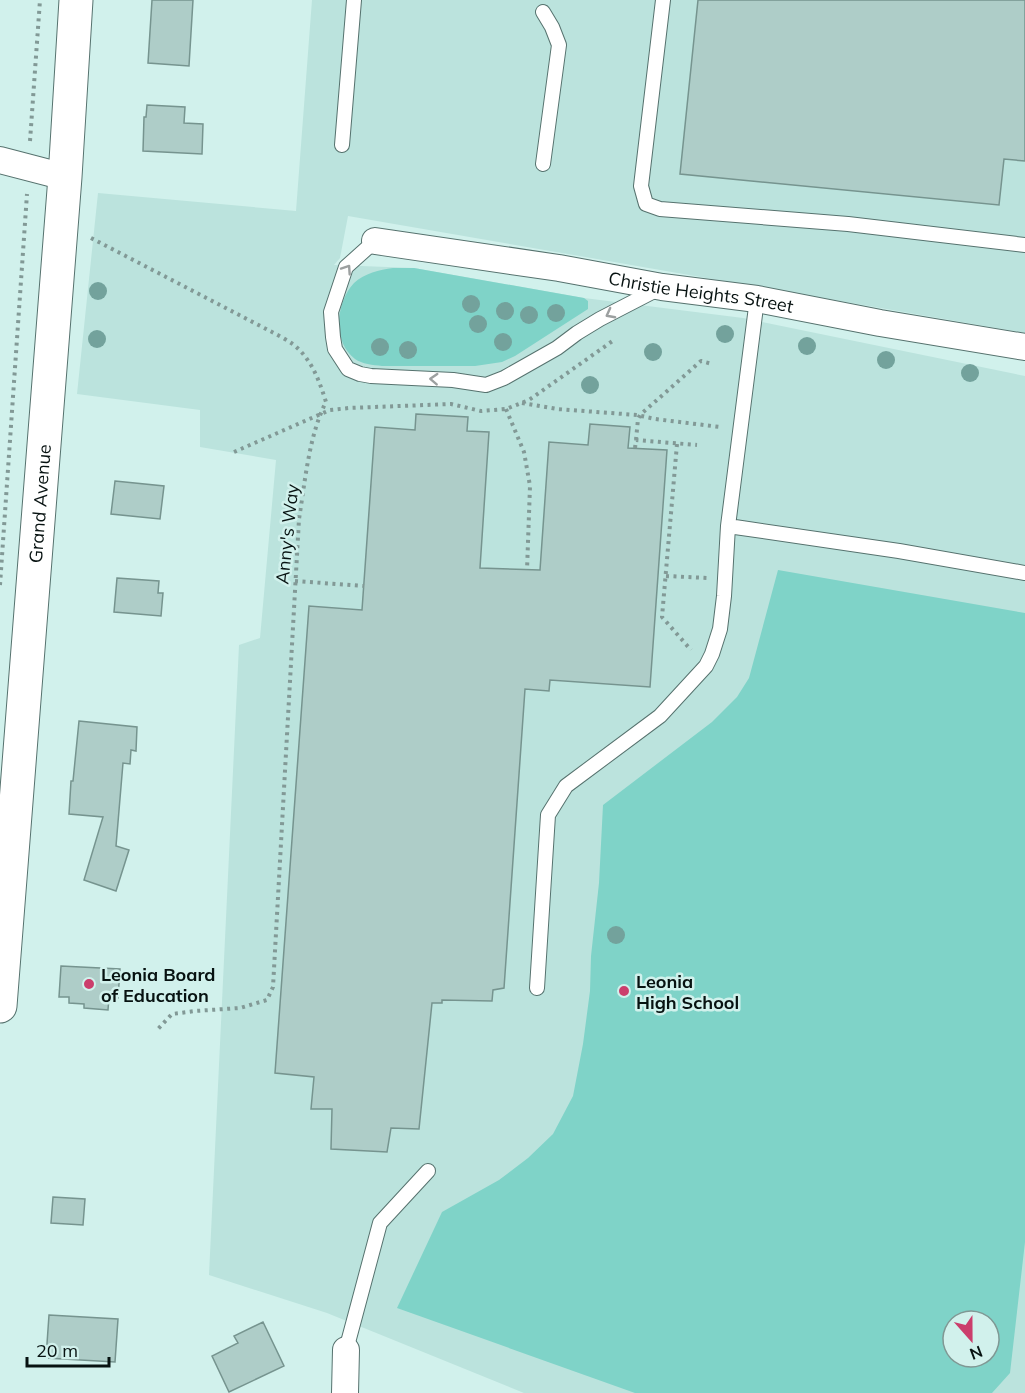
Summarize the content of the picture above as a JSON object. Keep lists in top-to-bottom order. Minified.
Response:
{"streets":{"main road":["Grand Avenue"],"street":["Christie Heights Street"],"path":["Anny's Way"]},"crossings":[["Grand Avenue","Anny's Way"]],"places":["Leonia Board of Education","Leonia High School"],"scale_bar":"20 m","north":"bottom"}
